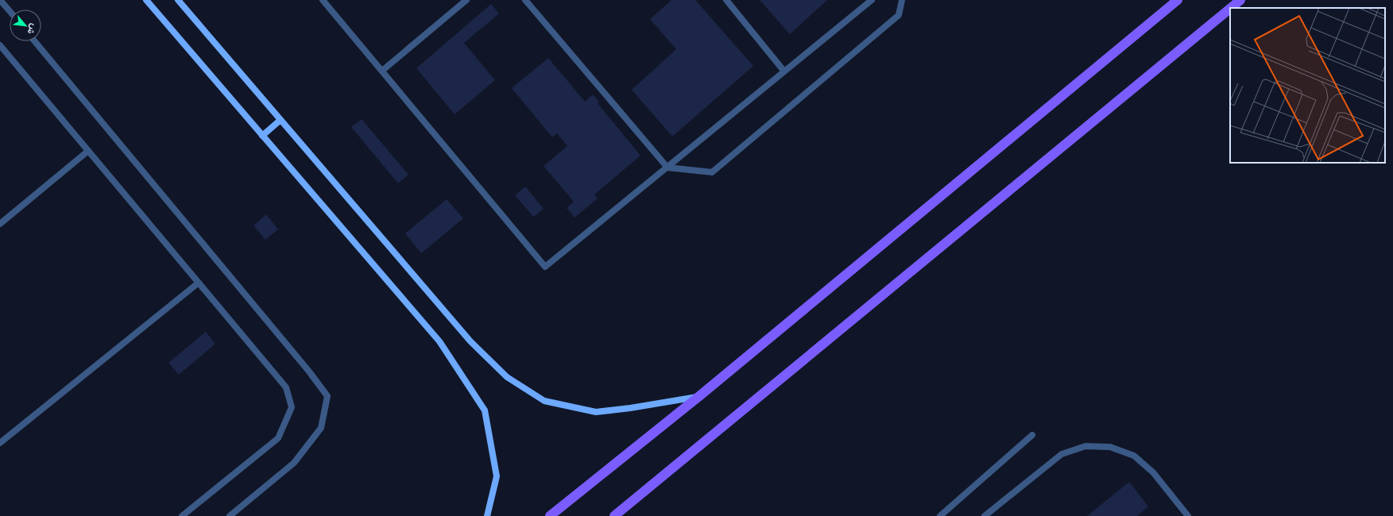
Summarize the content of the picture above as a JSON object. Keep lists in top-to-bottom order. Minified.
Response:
{"north":"bottom right"}
